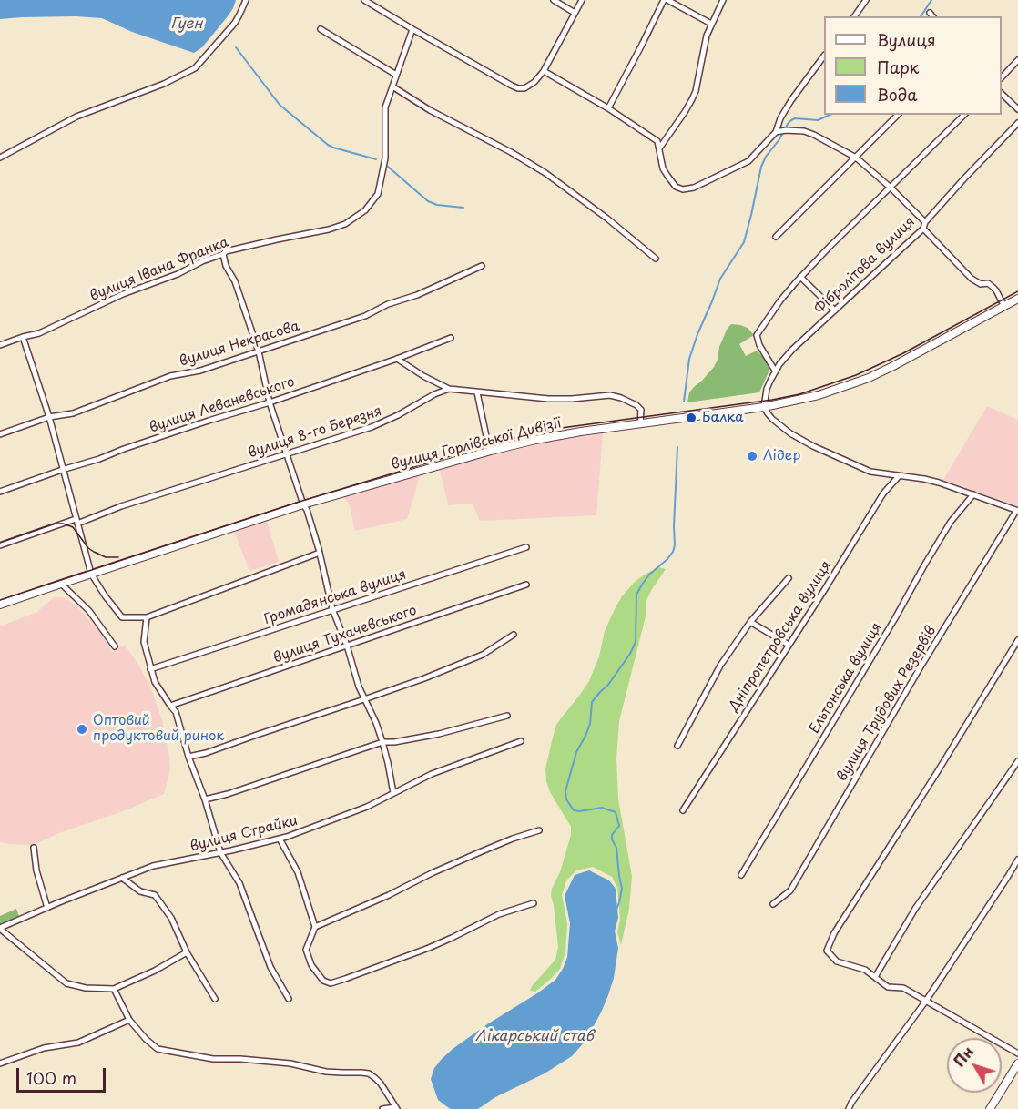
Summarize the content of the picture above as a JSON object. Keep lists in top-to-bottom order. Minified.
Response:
{"streets":{"main road":["вулиця Горлівської Дивізії"],"street":["Фібролітова вулиця","вулиця Івана Франка","вулиця Некрасова","вулиця Леваневського","вулиця 8-го Березня","Громадянська вулиця","вулиця Тухачевського","Дніпропетровська вулиця","Ельтонська вулиця","вулиця Трудових Резервів","вулиця Страйки"]},"crossings":[["Фібролітова вулиця","вулиця Горлівської Дивізії"]],"water":["Гуен","Лікарський став"],"places":["Балка","Лідер","Оптовий продуктовий ринок"],"legend":["Вулиця","Парк","Вода"],"scale_bar":"100 m","north":"top left"}
